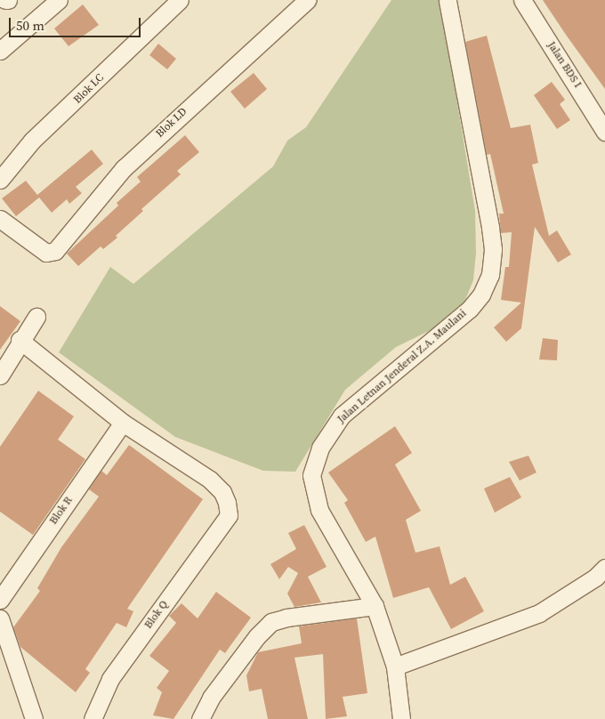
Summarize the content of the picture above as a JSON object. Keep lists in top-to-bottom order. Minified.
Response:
{"streets":{"street":["Jalan BDS I","Blok LC","Blok LD","Jalan Letnan Jenderal Z.A. Maulani","Blok R","Blok Q"]},"crossings":[["Blok R","Blok Q"]],"scale_bar":"50 m"}
